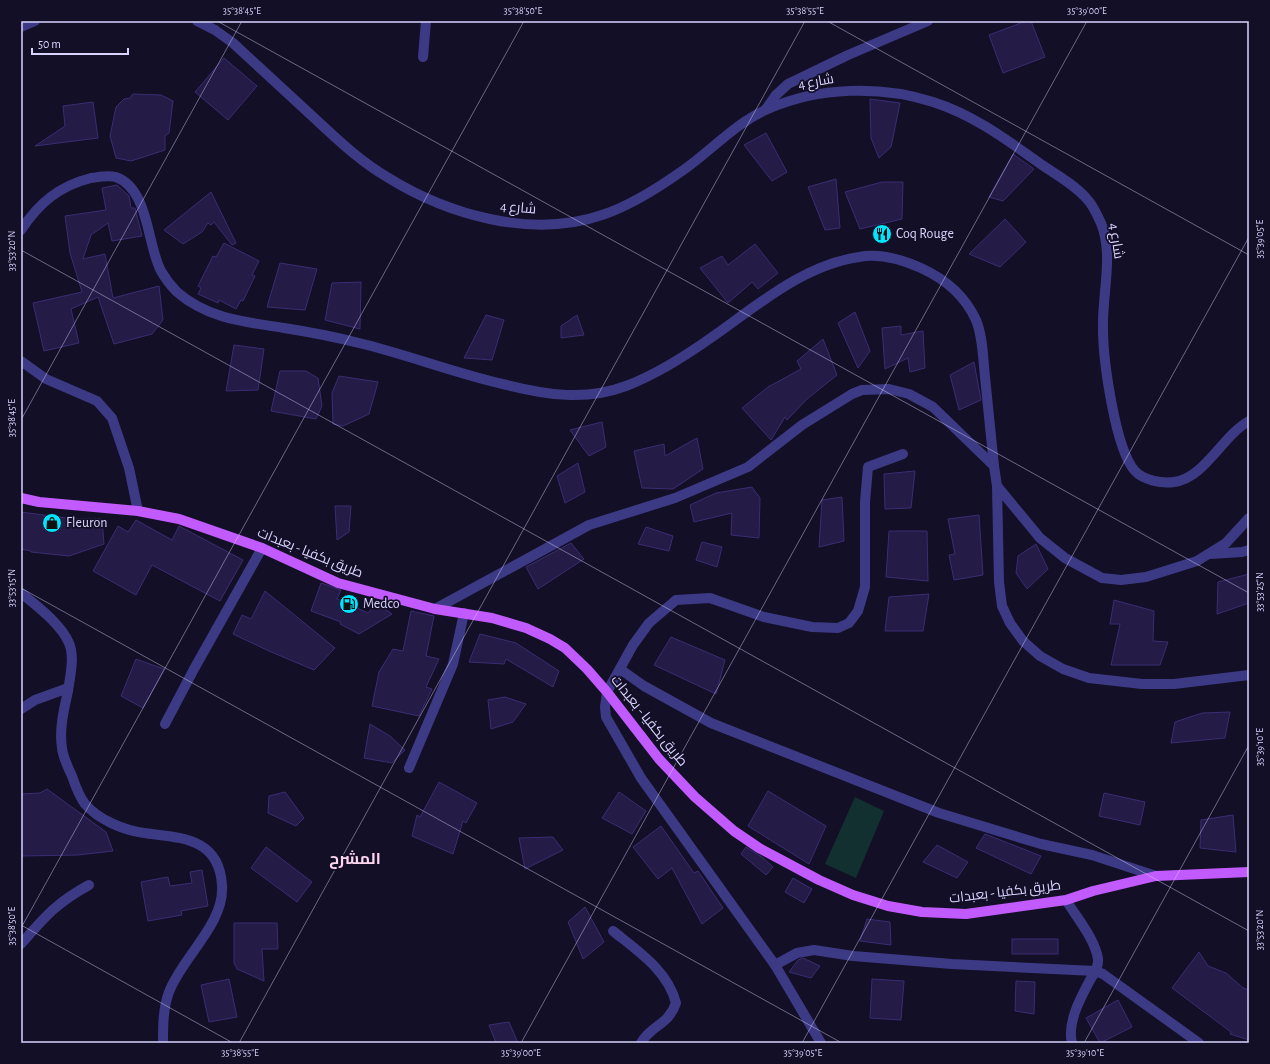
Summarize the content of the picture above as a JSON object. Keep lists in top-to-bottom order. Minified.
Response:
{"streets":{"main road":["طريق بكفيا - بعبدات"],"street":["شارع 4"]},"districts":["المشرح"],"places":{"restaurant":["Coq Rouge"],"shop":["Fleuron"],"fuel station":["Medco"]},"scale_bar":"50 m","coordinates":["35°38'45\"E","35°38'50\"E","35°38'55\"E","35°39'00\"E","35°39'05\"E","33°53'20\"N","33°53'15\"N","33°53'25\"N","35°39'10\"E"]}
